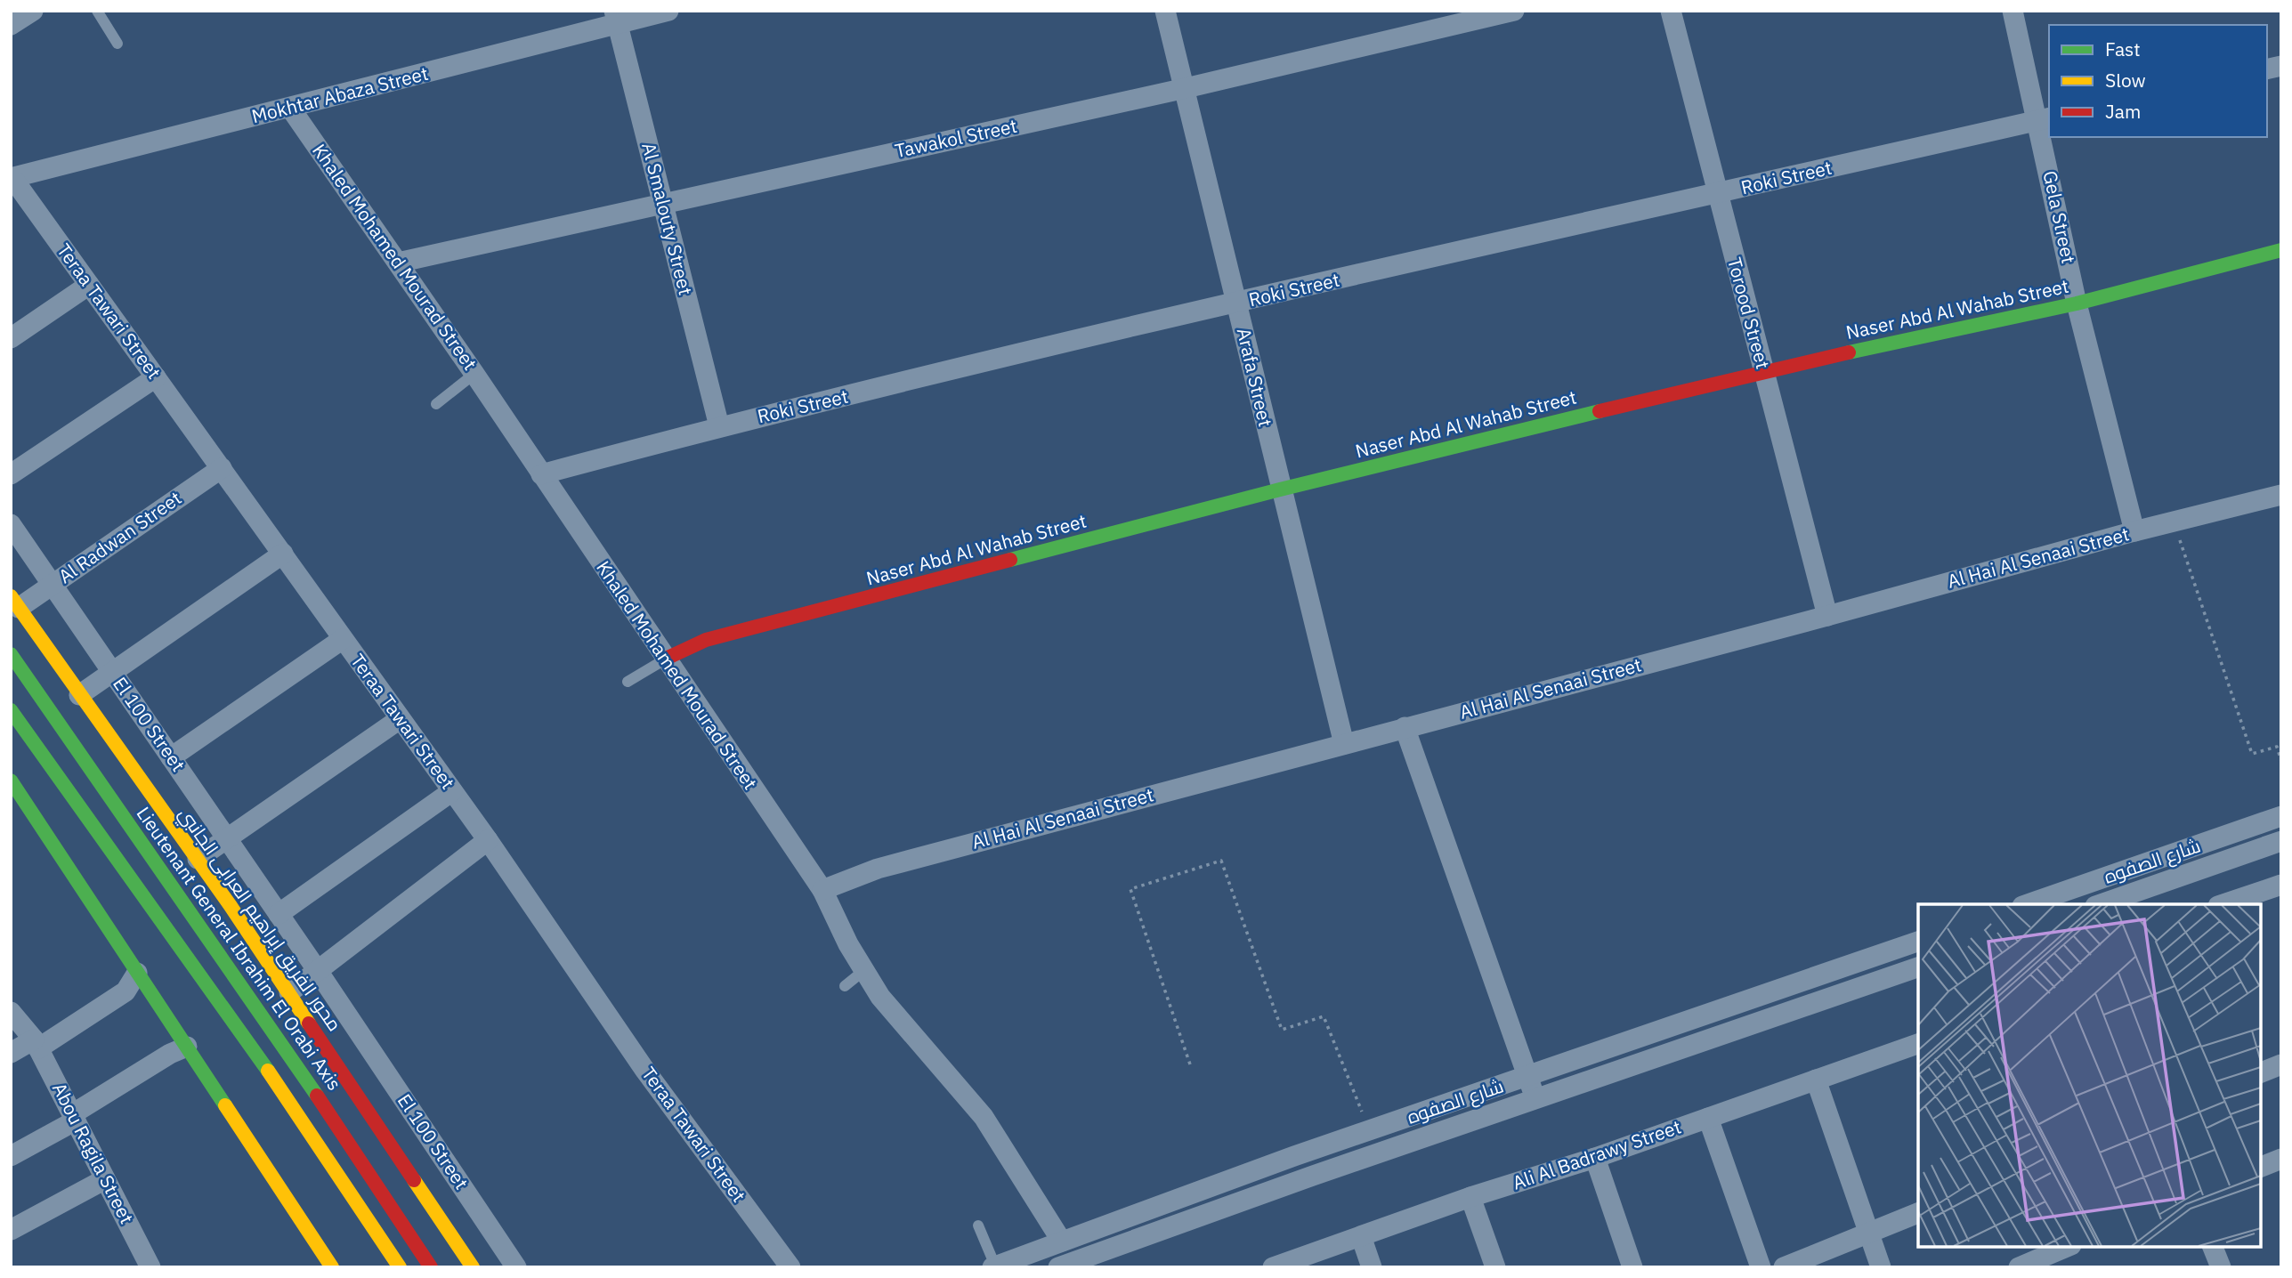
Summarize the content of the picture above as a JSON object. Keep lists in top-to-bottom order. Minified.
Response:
{"streets":{"street":["Mokhtar Abaza Street","Tawakol Street","Roki Street","Gela Street","Al Smalouty Street","Khaled Mohamed Mourad Street","Naser Abd Al Wahab Street","Teraa Tawari Street","Torood Street","Arafa Street","Al Radwan Street","Al Hai Al Senaai Street","El 100 Street","شارع الصفوه","محور الفريق إبراهيم العرابى الجانبي","Lieutenant General Ibrahim El Orabi Axis","Abou Ragila Street","Ali Al Badrawy Street"]},"crossings":[["Mokhtar Abaza Street","Al Smalouty Street"],["Mokhtar Abaza Street","Khaled Mohamed Mourad Street"],["Mokhtar Abaza Street","Teraa Tawari Street"],["Tawakol Street","Al Smalouty Street"],["Tawakol Street","Khaled Mohamed Mourad Street"],["Tawakol Street","Arafa Street"],["Roki Street","Gela Street"],["Roki Street","Al Smalouty Street"],["Roki Street","Khaled Mohamed Mourad Street"],["Roki Street","Torood Street"],["Roki Street","Arafa Street"],["Gela Street","Naser Abd Al Wahab Street"],["Gela Street","Al Hai Al Senaai Street"],["Khaled Mohamed Mourad Street","Naser Abd Al Wahab Street"],["Khaled Mohamed Mourad Street","Al Hai Al Senaai Street"],["Khaled Mohamed Mourad Street","شارع الصفوه"],["Naser Abd Al Wahab Street","Torood Street"],["Naser Abd Al Wahab Street","Arafa Street"],["Teraa Tawari Street","Al Radwan Street"],["Torood Street","Al Hai Al Senaai Street"],["Arafa Street","Al Hai Al Senaai Street"],["Al Radwan Street","El 100 Street"],["Al Radwan Street","محور الفريق إبراهيم العرابى الجانبي"]],"legend":["Fast","Slow","Jam"]}
